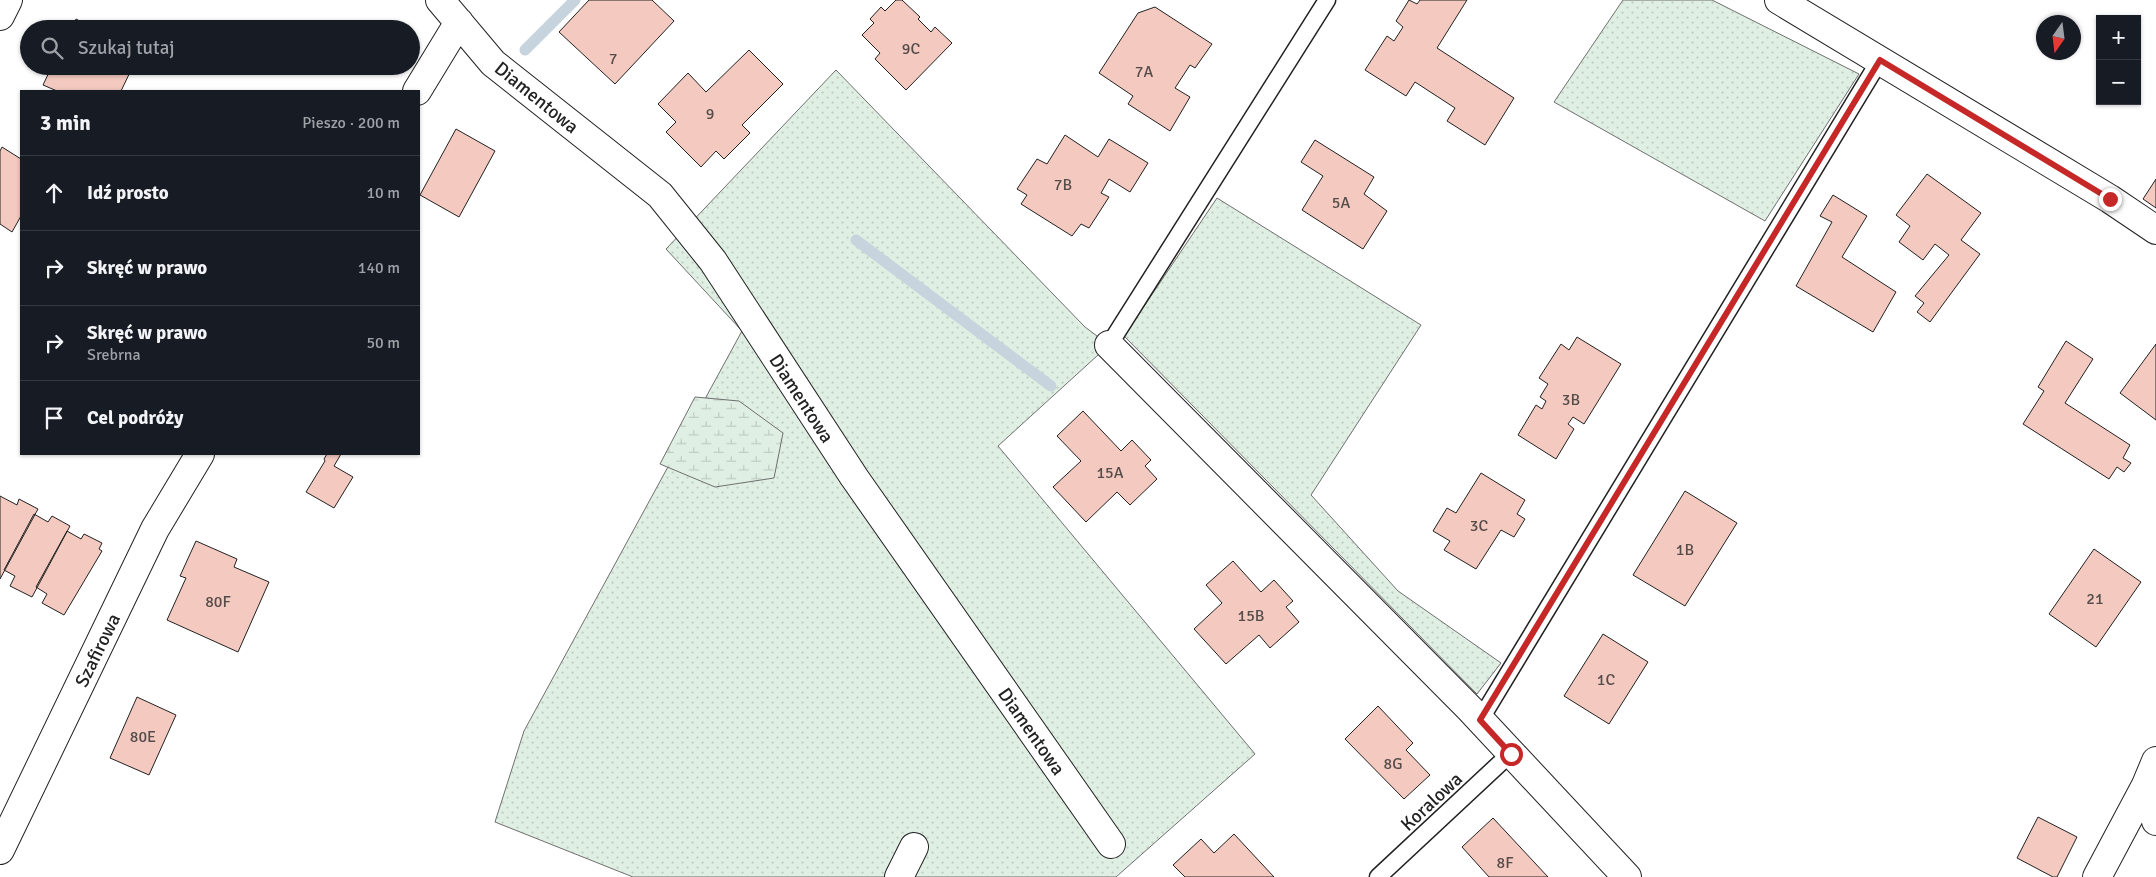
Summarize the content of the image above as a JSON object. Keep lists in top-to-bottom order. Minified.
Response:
{"streets":{"street":["Diamentowa","Szafirowa"],"lane":["Koralowa"]},"house_numbers":["9C","7","7A","9","7B","5A","3B","15A","3C","1B","21","80F","15B","1C","80E","8G","8F"],"north":"bottom","page":{"map_buttons":["+","−"],"search":"Szukaj tutaj","heading":["3 min","Pieszo · 200 m"],"list":[["Idź prosto","10 m"],["Skręć w prawo","140 m"],["Skręć w prawo","Srebrna","50 m"],"Cel podróży"]}}
